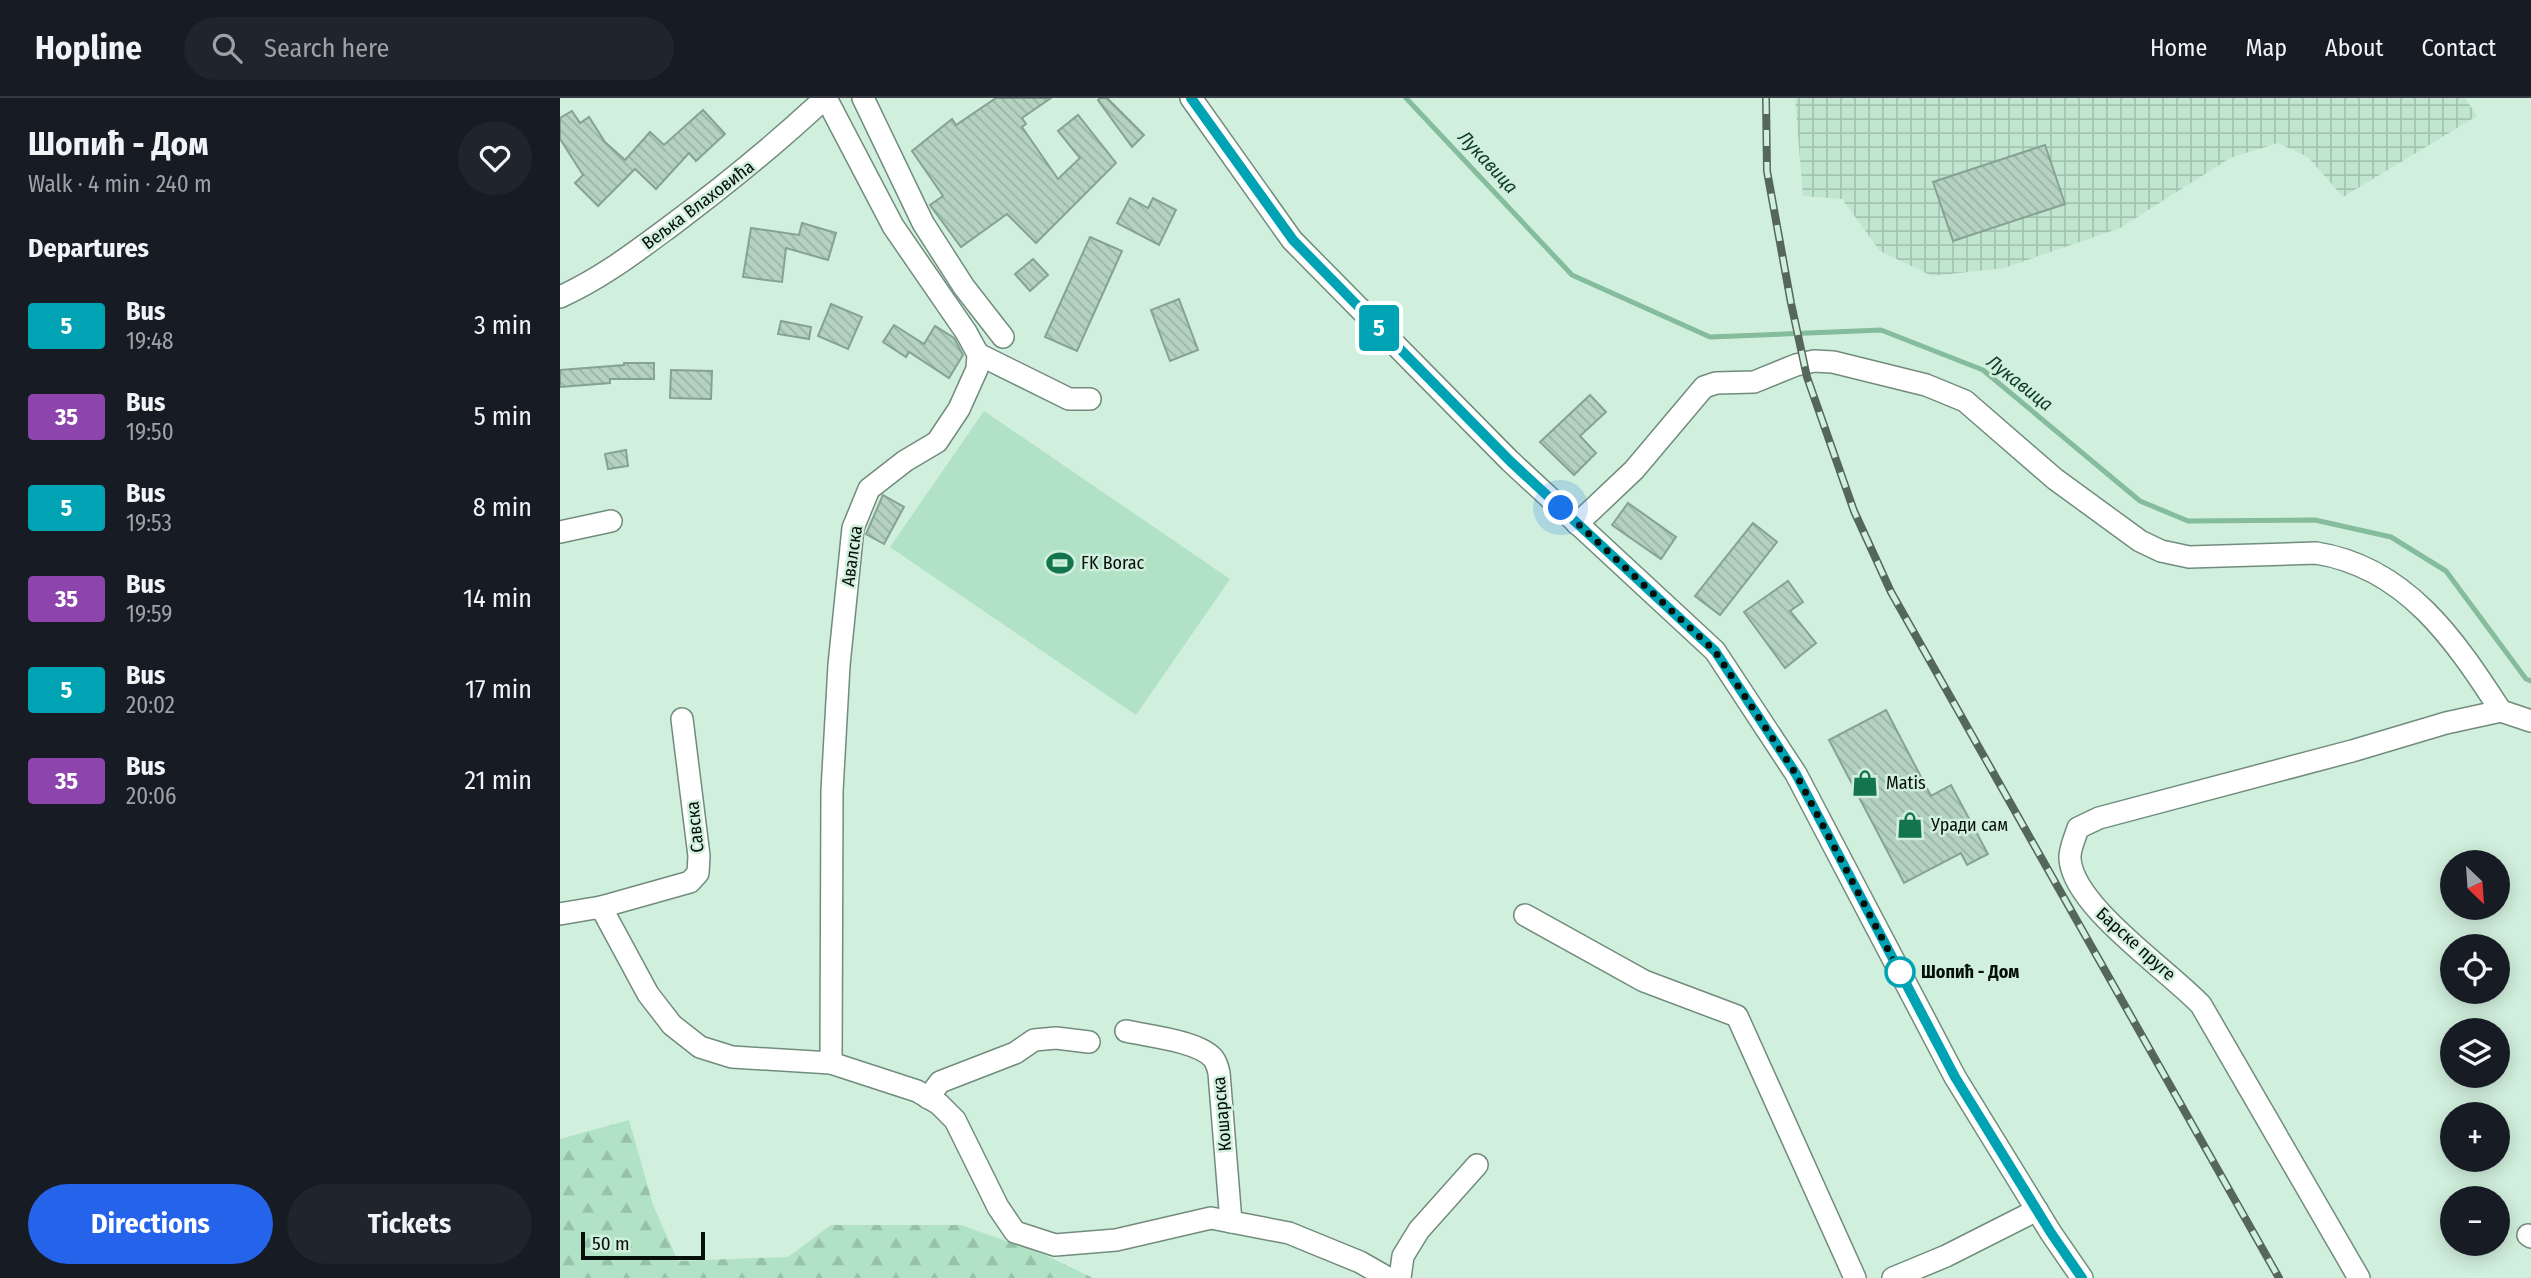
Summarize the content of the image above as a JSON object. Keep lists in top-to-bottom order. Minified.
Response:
{"streets":{"street":["Вељка Влаховића","Авалска","Савска","Барске пруге","Кошарска"]},"water":["Лукавица"],"places":{"sports":["FK Borac"],"shop":["Matis","Уради сам"],"other":["Шопић - Дом"]},"lines":["bus line 5"],"scale_bar":"50 m","north":"bottom right","page":{"header":"Hopline","search":"Search here","nav":["Home","Map","About","Contact"],"heading":[["Шопић - Дом","Walk · 4 min · 240 m"],"Departures"],"on_map":"5","list":[{"mark":"5","name":"Bus","note":"19:48","value":"3 min"},{"mark":"35","name":"Bus","note":"19:50","value":"5 min"},{"mark":"5","name":"Bus","note":"19:53","value":"8 min"},{"mark":"35","name":"Bus","note":"19:59","value":"14 min"},{"mark":"5","name":"Bus","note":"20:02","value":"17 min"},{"mark":"35","name":"Bus","note":"20:06","value":"21 min"}],"map_buttons":["+","−"],"buttons":["Directions","Tickets"],"scale":"50 m"}}
